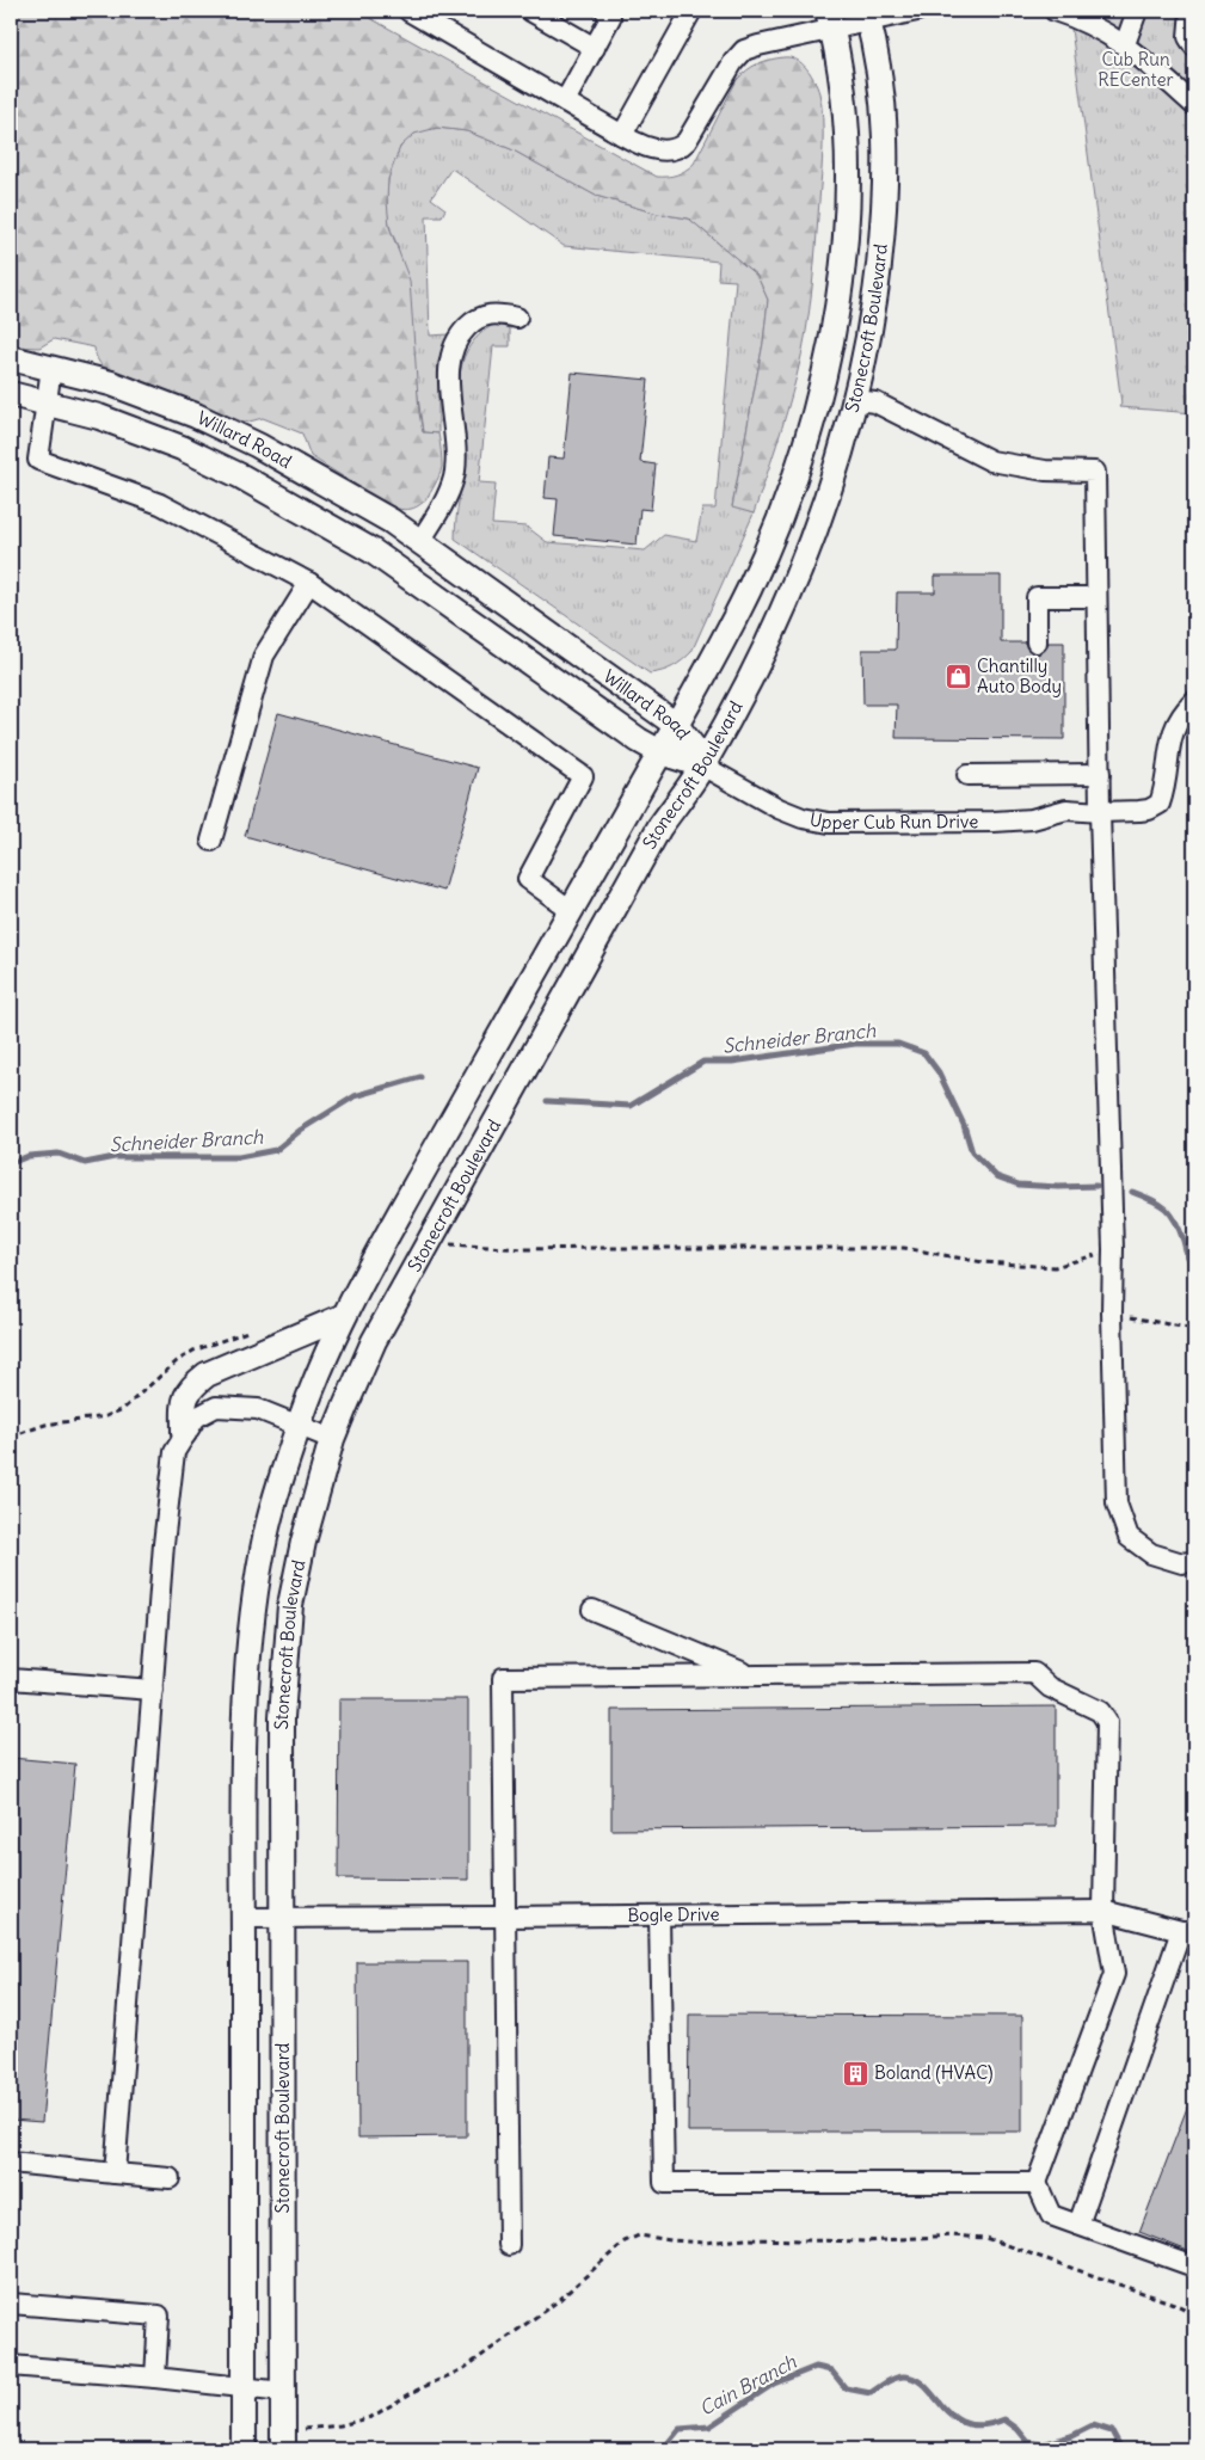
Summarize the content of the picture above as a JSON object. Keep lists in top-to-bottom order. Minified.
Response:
{"streets":{"main road":["Stonecroft Boulevard","Willard Road"],"street":["Upper Cub Run Drive","Bogle Drive"]},"crossings":[["Stonecroft Boulevard","Willard Road"],["Stonecroft Boulevard","Upper Cub Run Drive"],["Stonecroft Boulevard","Bogle Drive"],["Willard Road","Upper Cub Run Drive"]],"water":["Schneider Branch","Cain Branch"],"parks":["Cub Run RECenter"],"places":{"shop":["Chantilly Auto Body"],"building":["Boland (HVAC)"]}}
